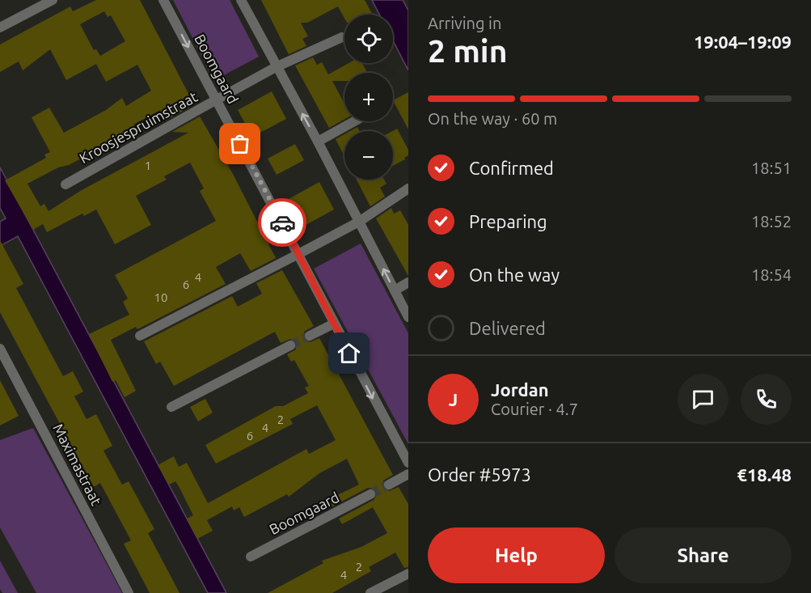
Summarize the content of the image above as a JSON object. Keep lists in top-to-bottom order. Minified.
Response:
{"streets":{"street":["Boomgaard","Kroosjespruimstraat","Maximastraat"]},"crossings":[["Boomgaard","Kroosjespruimstraat"]],"house_numbers":["1","4","6","10","2","4","6","2","4"],"page":{"heading":["2 min","Arriving in","19:04–19:09"],"panel":["Jordan","Courier · 4.7","Order #5973","€18.48"],"map_buttons":["+","−"],"bar":"On the way · 60 m","list":[["Confirmed","18:51"],["Preparing","18:52"],["On the way","18:54"],"Delivered"],"round":"J","buttons":["Help","Share"]}}
